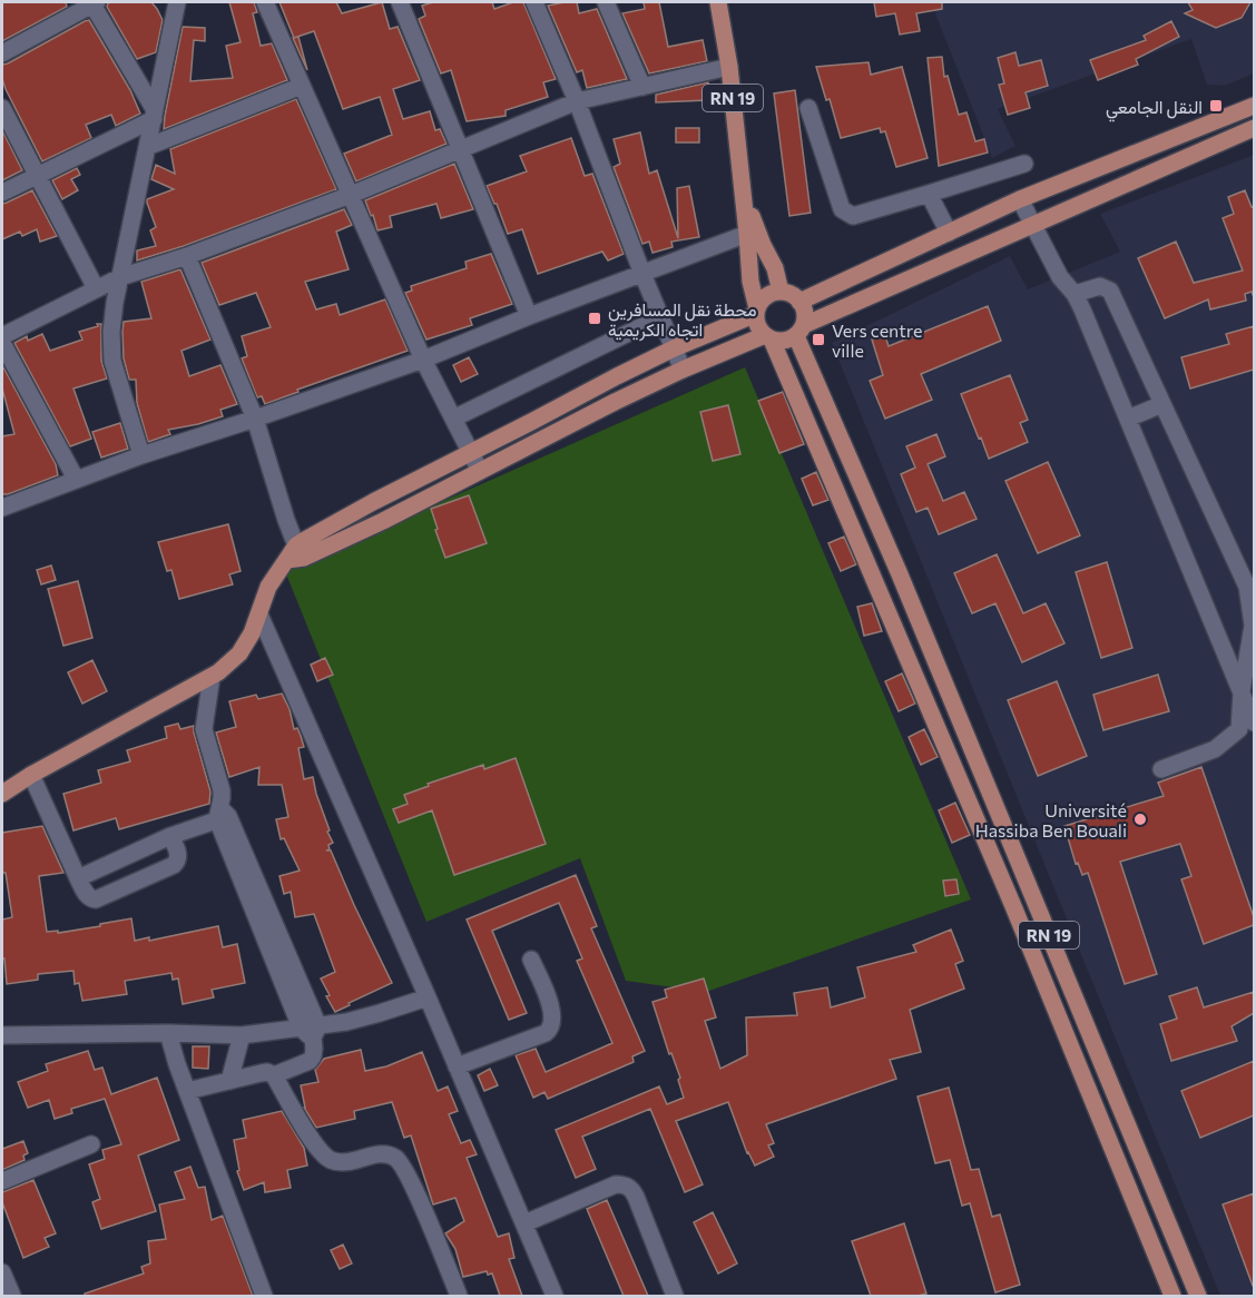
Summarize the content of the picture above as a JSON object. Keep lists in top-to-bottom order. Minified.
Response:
{"streets":{"main road":["RN 19"]},"places":{"transit":["النقل الجامعي","محطة نقل المسافرين اتجاه الكريمية","Vers centre ville"],"other":["Université Hassiba Ben Bouali"]}}
